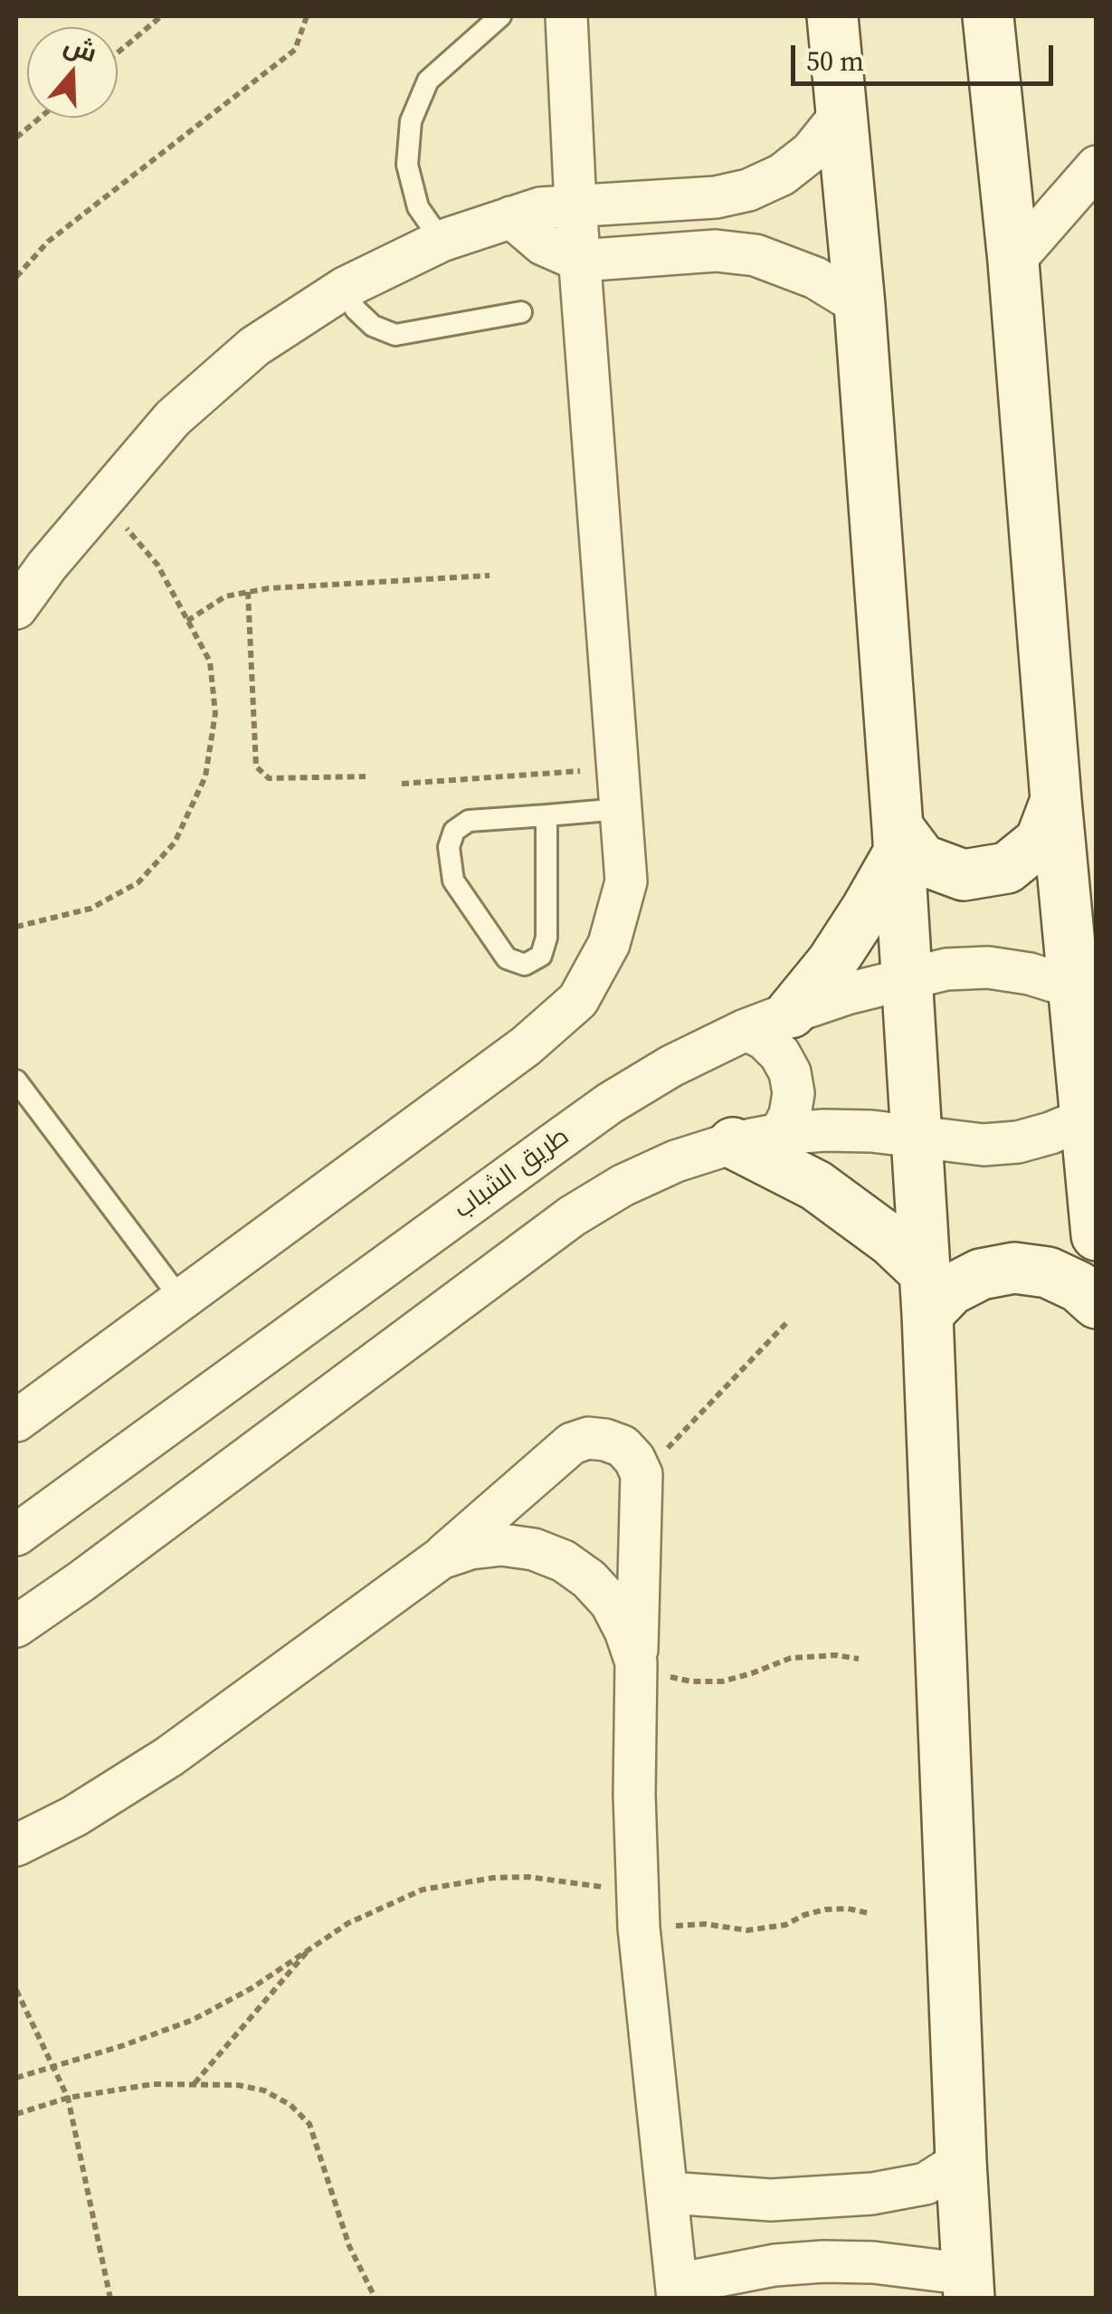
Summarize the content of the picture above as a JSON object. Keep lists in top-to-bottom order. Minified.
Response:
{"streets":{"street":["طريق الشباب"]},"scale_bar":"50 m","north":"top"}
